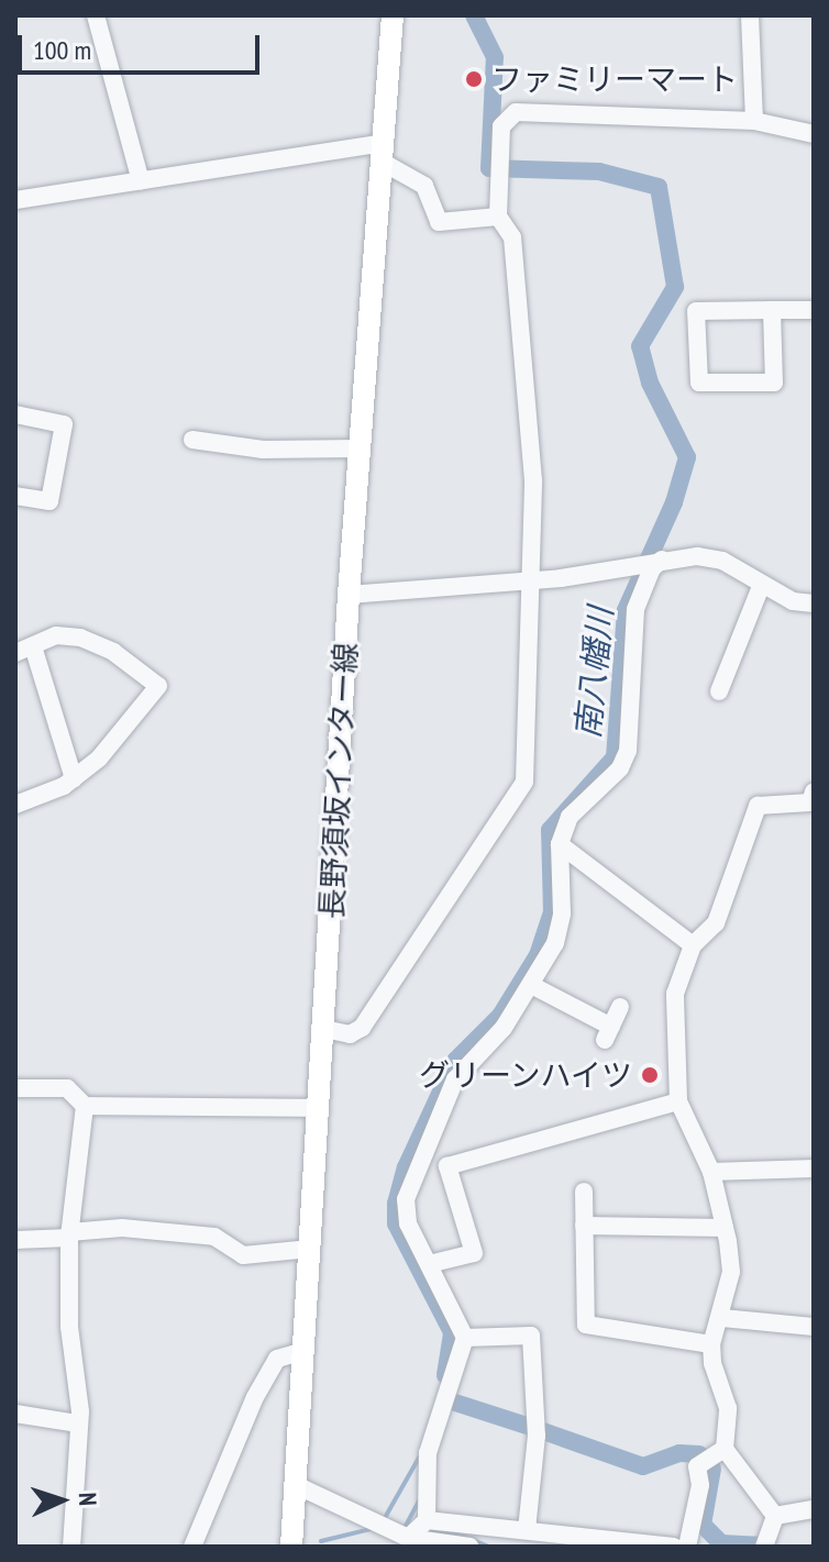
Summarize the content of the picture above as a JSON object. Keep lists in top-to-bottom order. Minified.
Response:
{"streets":{"main road":["長野須坂インター線"]},"water":["南八幡川"],"places":["ファミリーマート","グリーンハイツ"],"scale_bar":"100 m","north":"right"}
